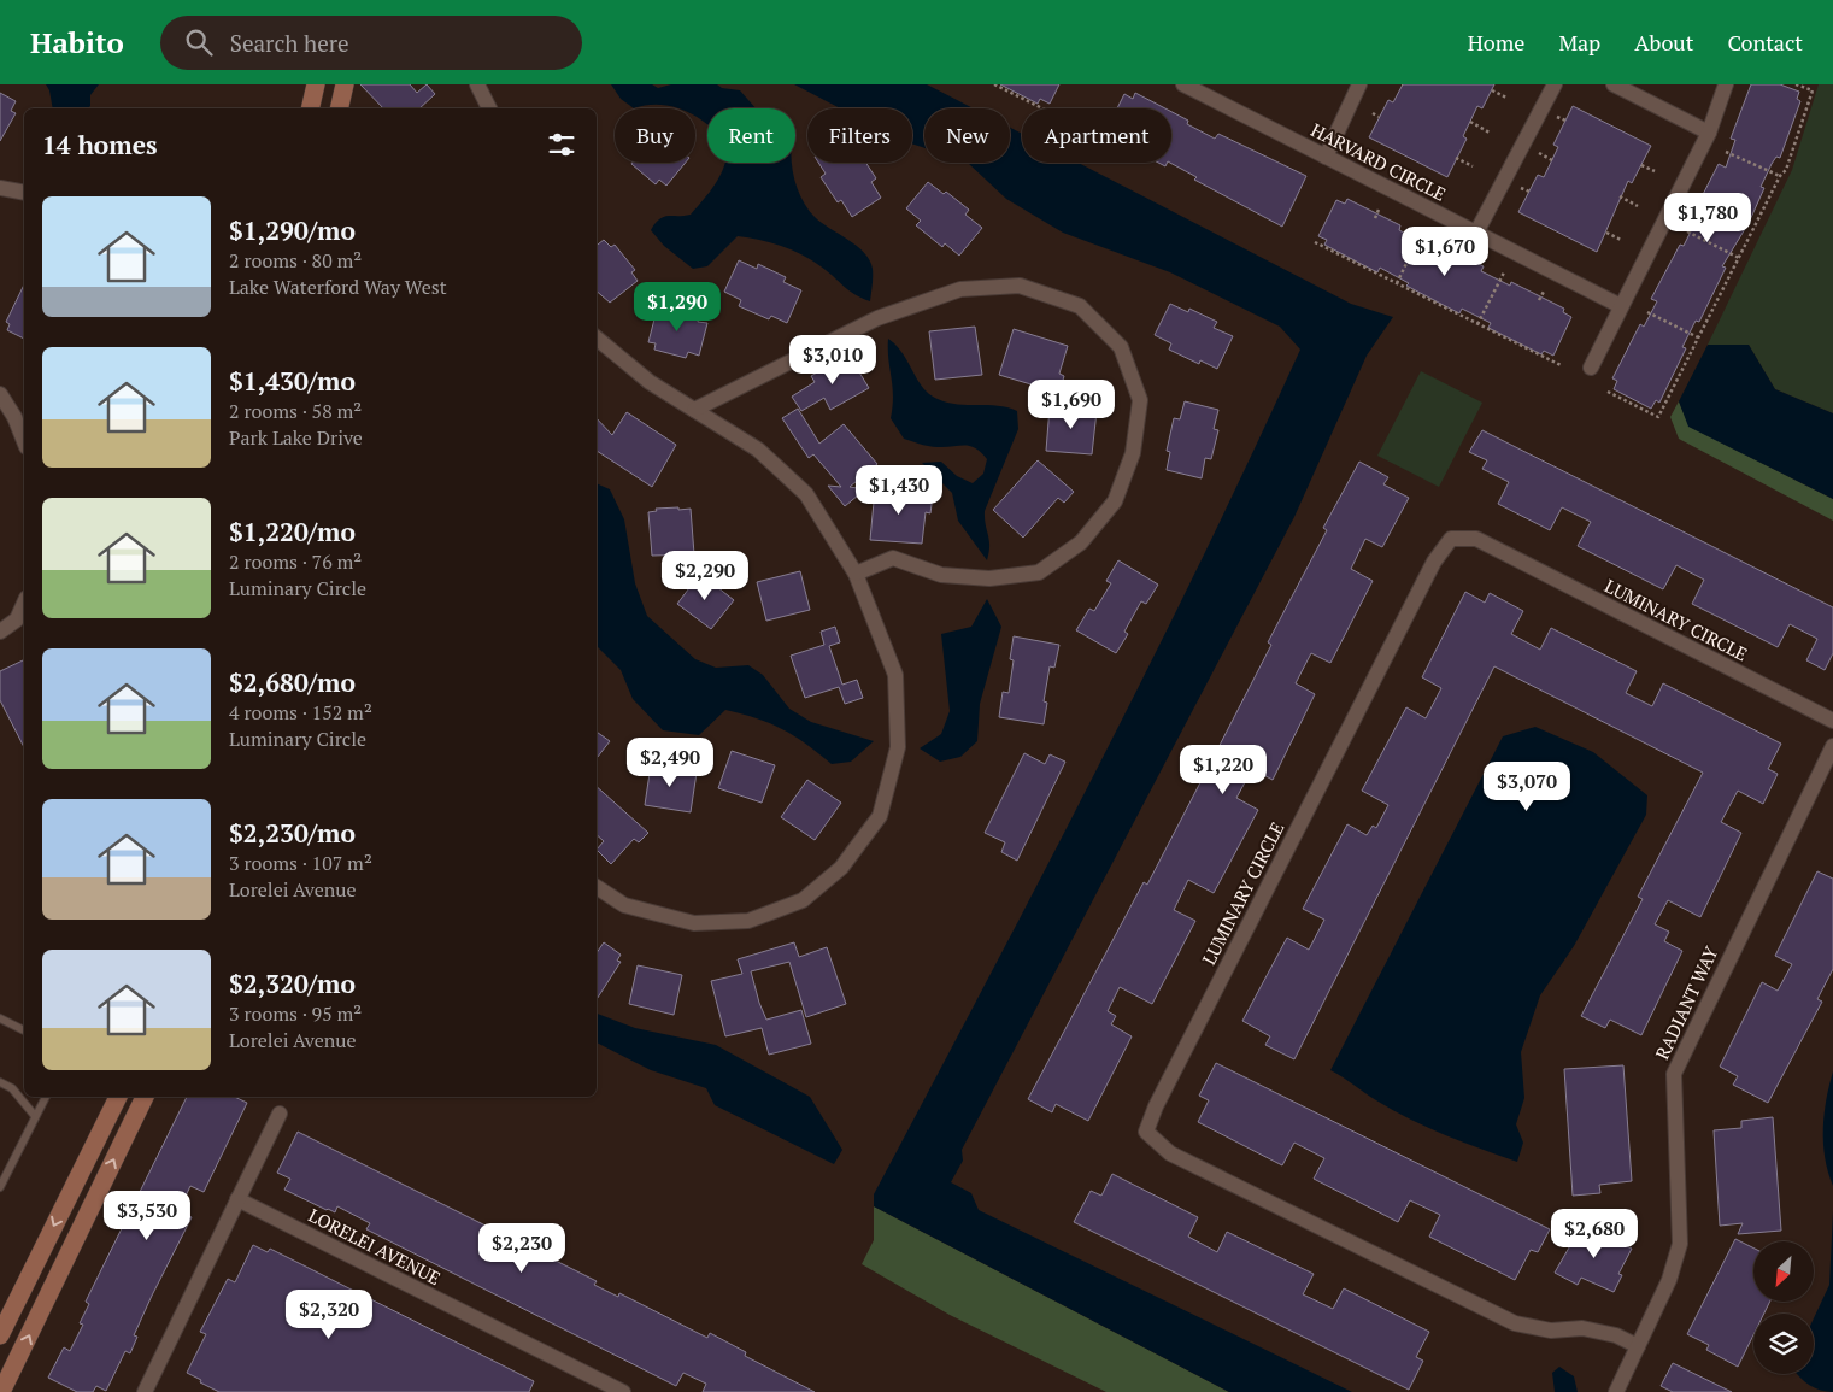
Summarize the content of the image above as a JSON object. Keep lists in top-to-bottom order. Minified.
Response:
{"streets":{"street":["HARVARD CIRCLE","LUMINARY CIRCLE","RADIANT WAY","LORELEI AVENUE"]},"crossings":[["LUMINARY CIRCLE","RADIANT WAY"]],"north":"bottom left","page":{"header":"Habito","search":"Search here","nav":["Home","Map","About","Contact"],"chip":["Buy","Rent","Filters","New","Apartment"],"heading":"14 homes","list":[{"name":"$1,290/mo","note":"2 rooms · 80 m² · Lake Waterford Way West"},{"name":"$1,430/mo","note":"2 rooms · 58 m² · Park Lake Drive"},{"name":"$1,220/mo","note":"2 rooms · 76 m² · Luminary Circle"},{"name":"$2,680/mo","note":"4 rooms · 152 m² · Luminary Circle"},{"name":"$2,230/mo","note":"3 rooms · 107 m² · Lorelei Avenue"},{"name":"$2,320/mo","note":"3 rooms · 95 m² · Lorelei Avenue"}],"price":["$1,780","$1,670","$1,290","$3,010","$1,690","$1,430","$2,290","$2,490","$1,220","$3,070","$3,530","$2,680","$2,230","$2,320"]}}
